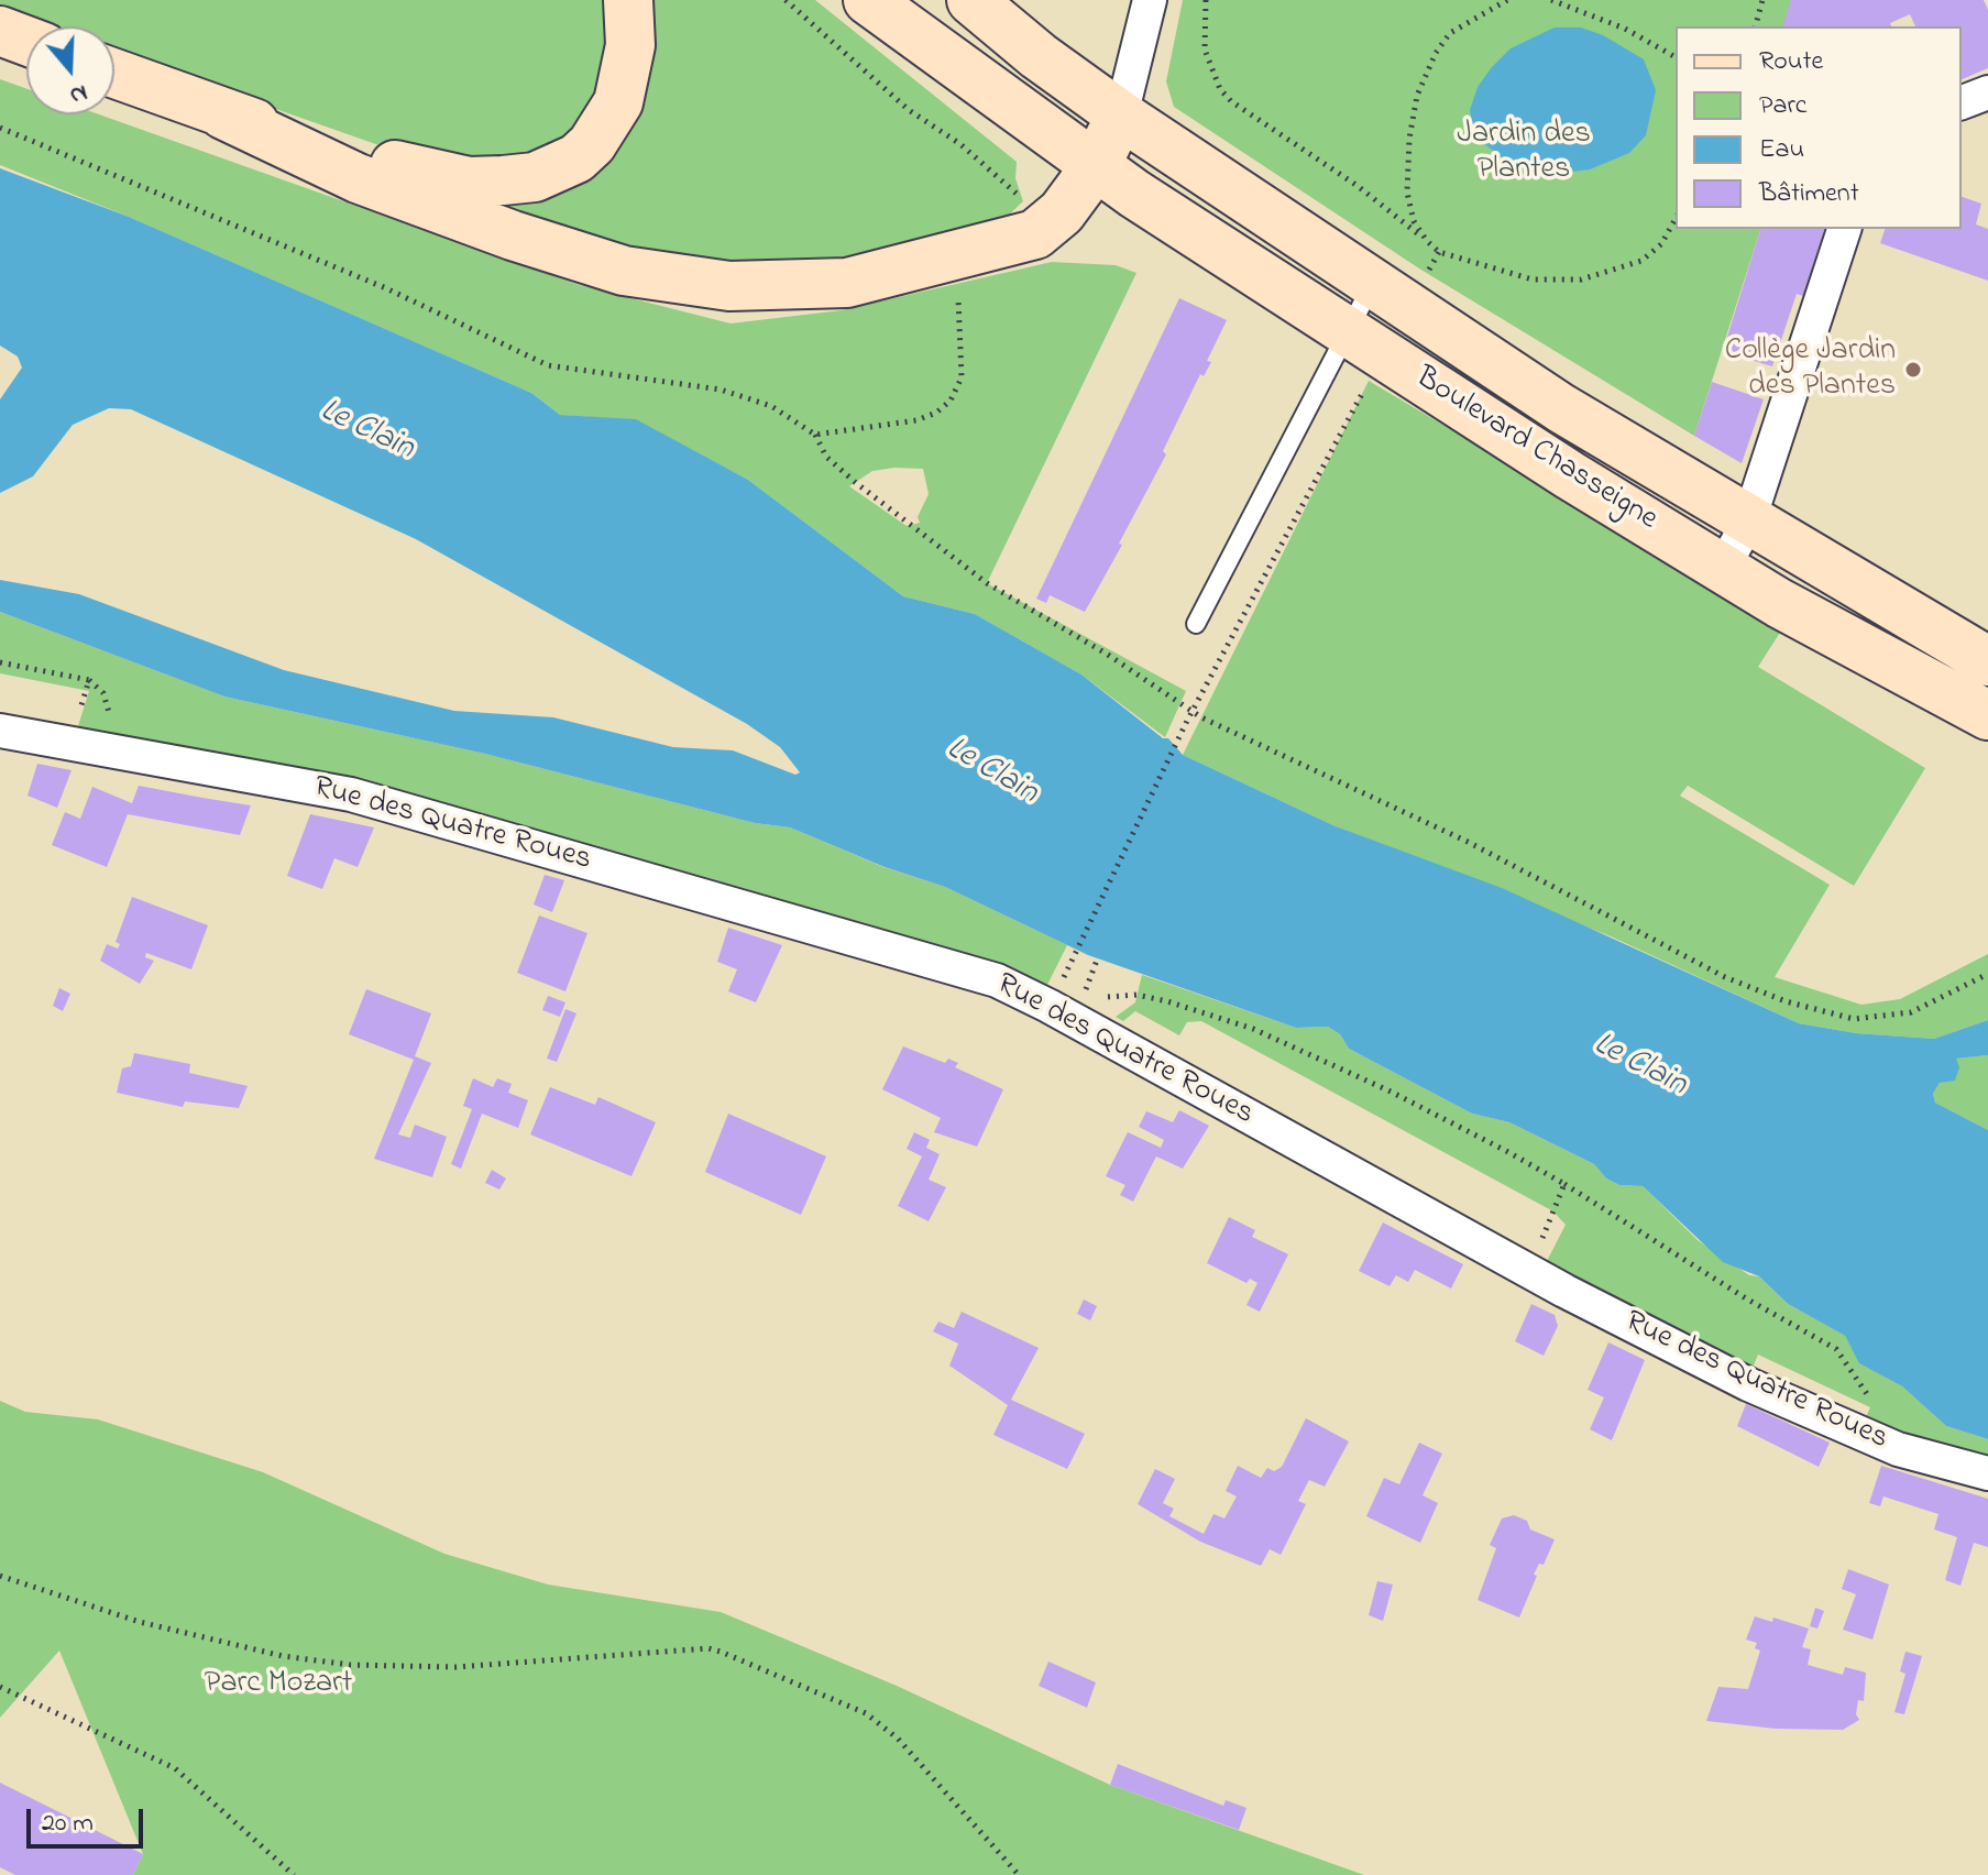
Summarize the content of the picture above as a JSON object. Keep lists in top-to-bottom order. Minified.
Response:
{"streets":{"main road":["Boulevard Chasseigne"],"street":["Rue des Quatre Roues"]},"water":["Le Clain"],"parks":["Jardin des Plantes","Parc Mozart"],"places":["Collège Jardin des Plantes"],"legend":["Route","Parc","Eau","Bâtiment"],"scale_bar":"20 m","north":"bottom"}
